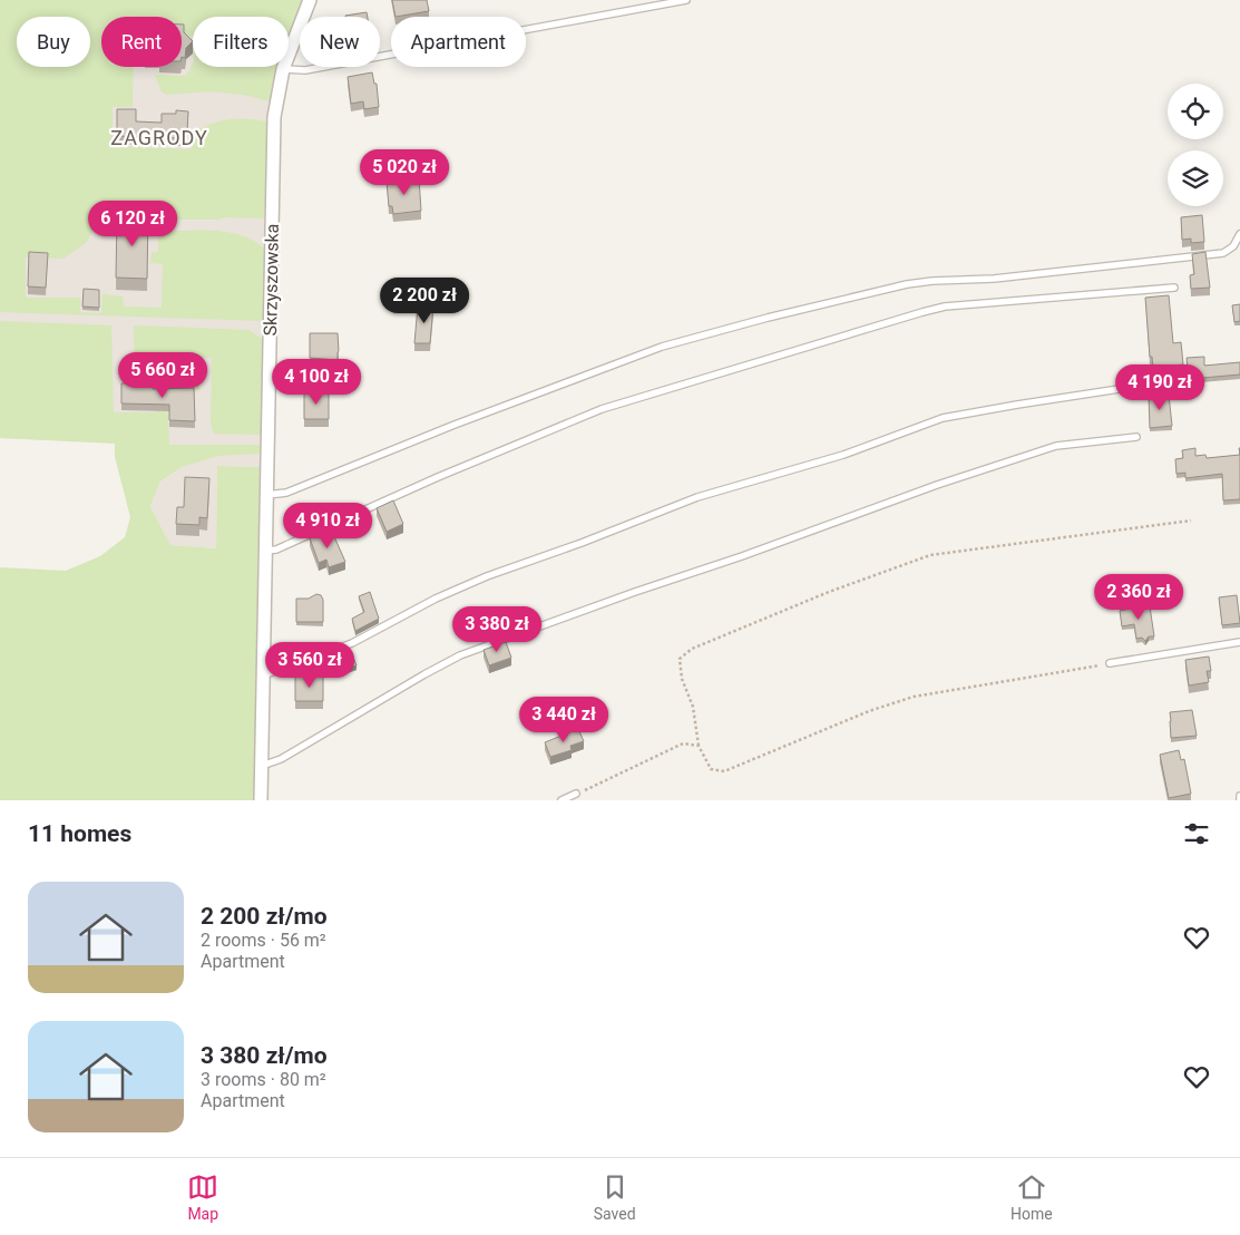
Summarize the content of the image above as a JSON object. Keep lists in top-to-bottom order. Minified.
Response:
{"streets":{"street":["Skrzyszowska"]},"districts":["ZAGRODY"],"page":{"chip":["Buy","Rent","Filters","New","Apartment"],"price":["5 020 zł","6 120 zł","2 200 zł","5 660 zł","4 100 zł","4 190 zł","4 910 zł","2 360 zł","3 380 zł","3 560 zł","3 440 zł"],"heading":"11 homes","list":[{"name":"2 200 zł/mo","note":"2 rooms · 56 m² · Apartment"},{"name":"3 380 zł/mo","note":"3 rooms · 80 m² · Apartment"}],"tabs":["Map","Saved","Home"]}}
